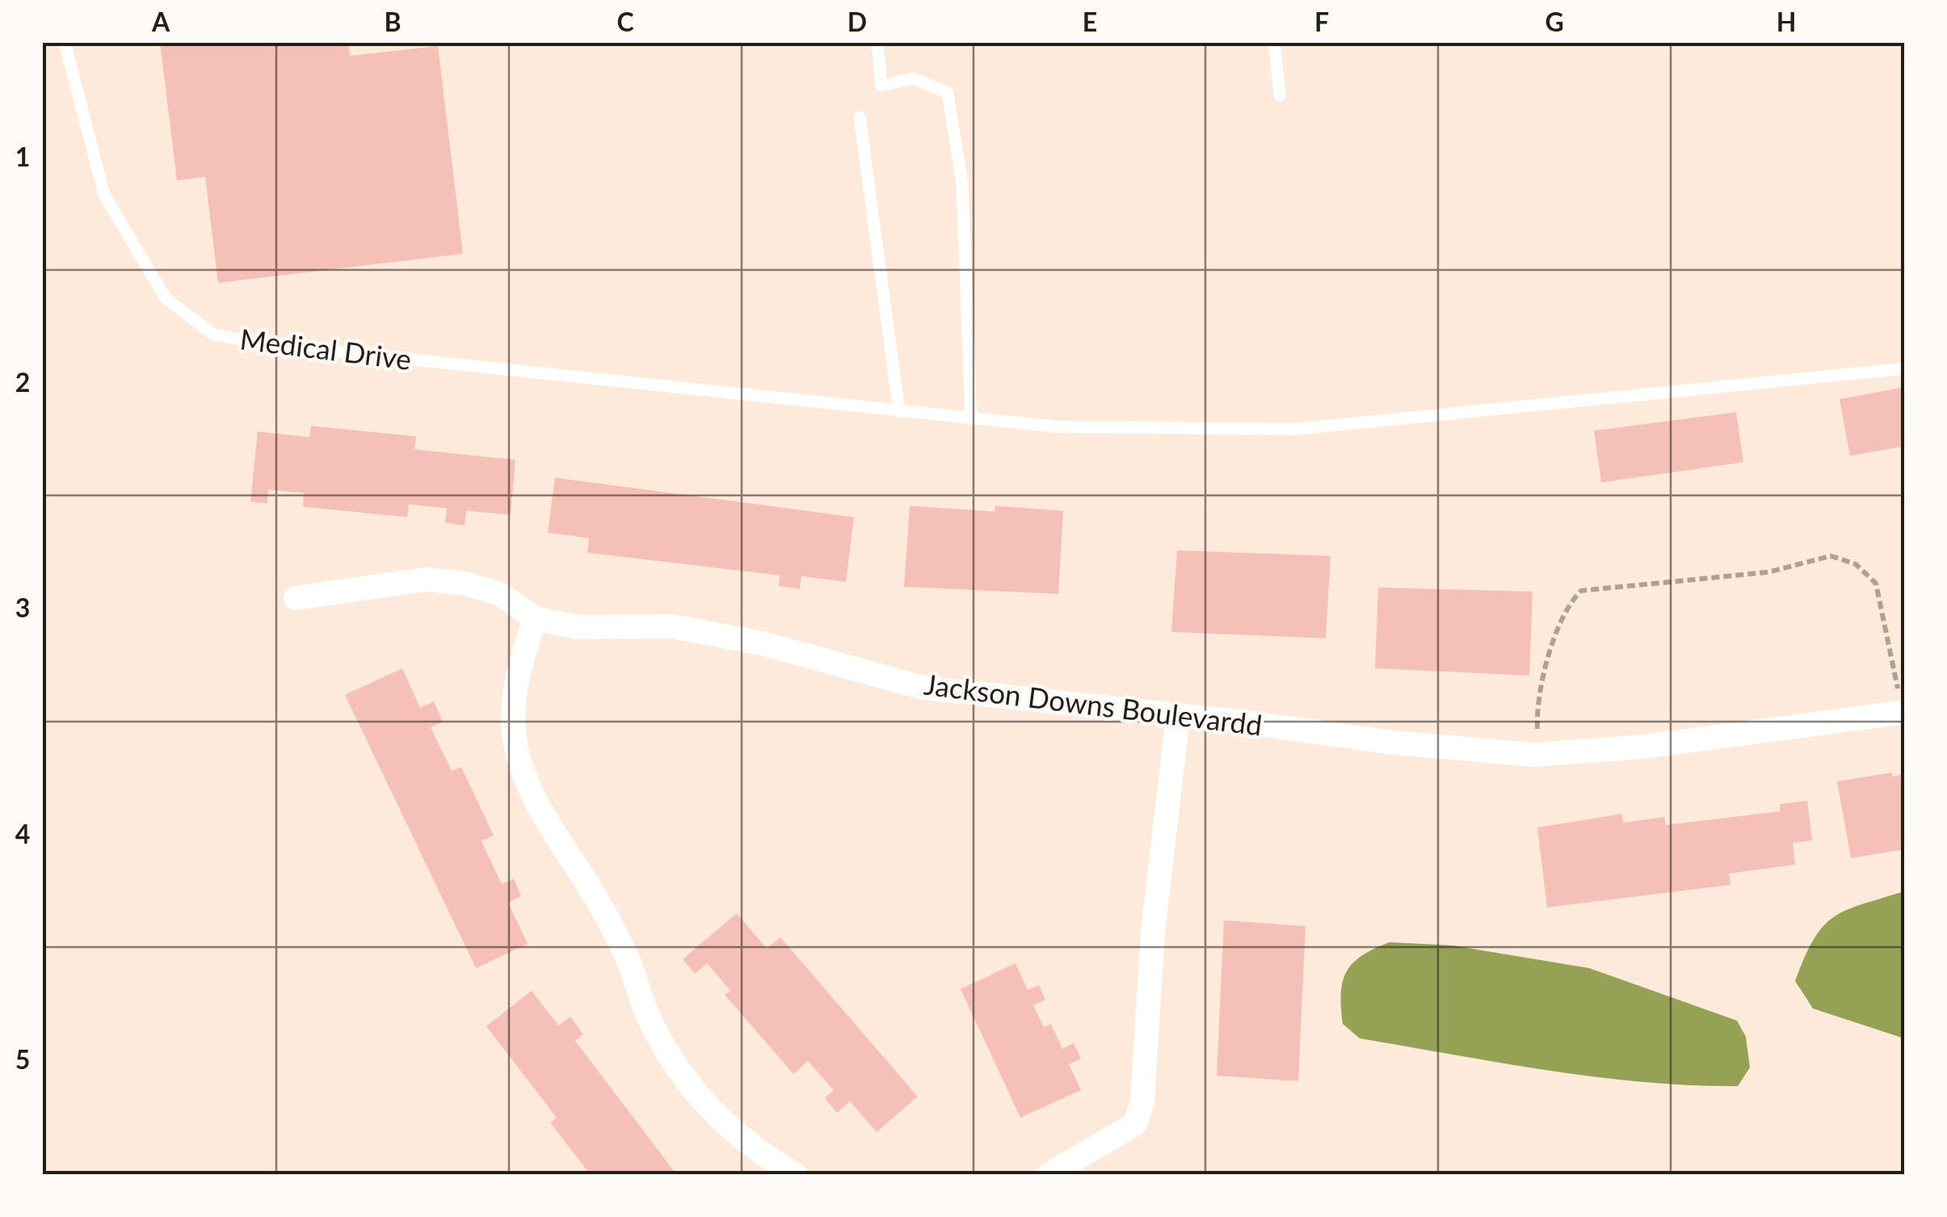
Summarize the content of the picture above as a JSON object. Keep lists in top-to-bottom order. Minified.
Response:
{"streets":{"street":["Jackson Downs Boulevardd"],"lane":["Medical Drive"]},"grid":{"columns":["A","B","C","D","E","F","G","H"],"rows":["1","2","3","4","5"]}}
